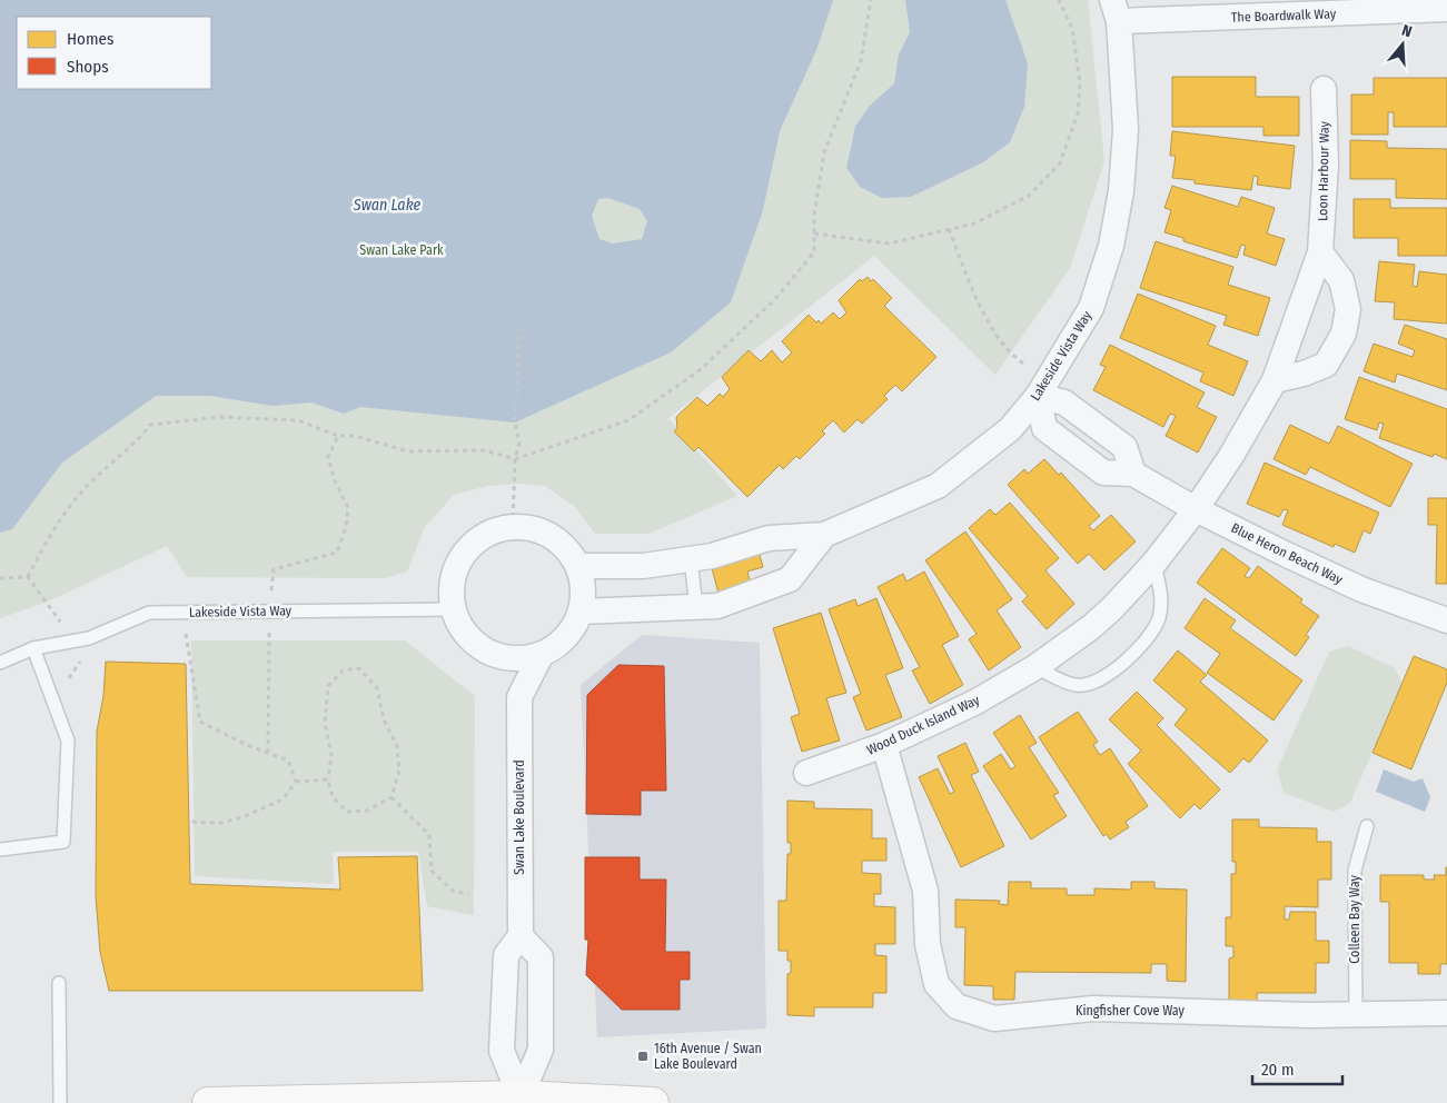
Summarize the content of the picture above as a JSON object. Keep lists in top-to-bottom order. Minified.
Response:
{"streets":{"street":["The Boardwalk Way","Loon Harbour Way","Lakeside Vista Way","Blue Heron Beach Way","Wood Duck Island Way","Swan Lake Boulevard","Kingfisher Cove Way"],"lane":["Colleen Bay Way"]},"crossings":[["The Boardwalk Way","Lakeside Vista Way"],["Loon Harbour Way","Blue Heron Beach Way"],["Loon Harbour Way","Wood Duck Island Way"],["Lakeside Vista Way","Blue Heron Beach Way"],["Lakeside Vista Way","Swan Lake Boulevard"],["Blue Heron Beach Way","Wood Duck Island Way"],["Wood Duck Island Way","Kingfisher Cove Way"],["Colleen Bay Way","Kingfisher Cove Way"]],"water":["Swan Lake"],"parks":["Swan Lake Park"],"places":{"transit":["16th Avenue / Swan Lake Boulevard"]},"legend":["Homes","Shops"],"scale_bar":"20 m","north":"top"}
